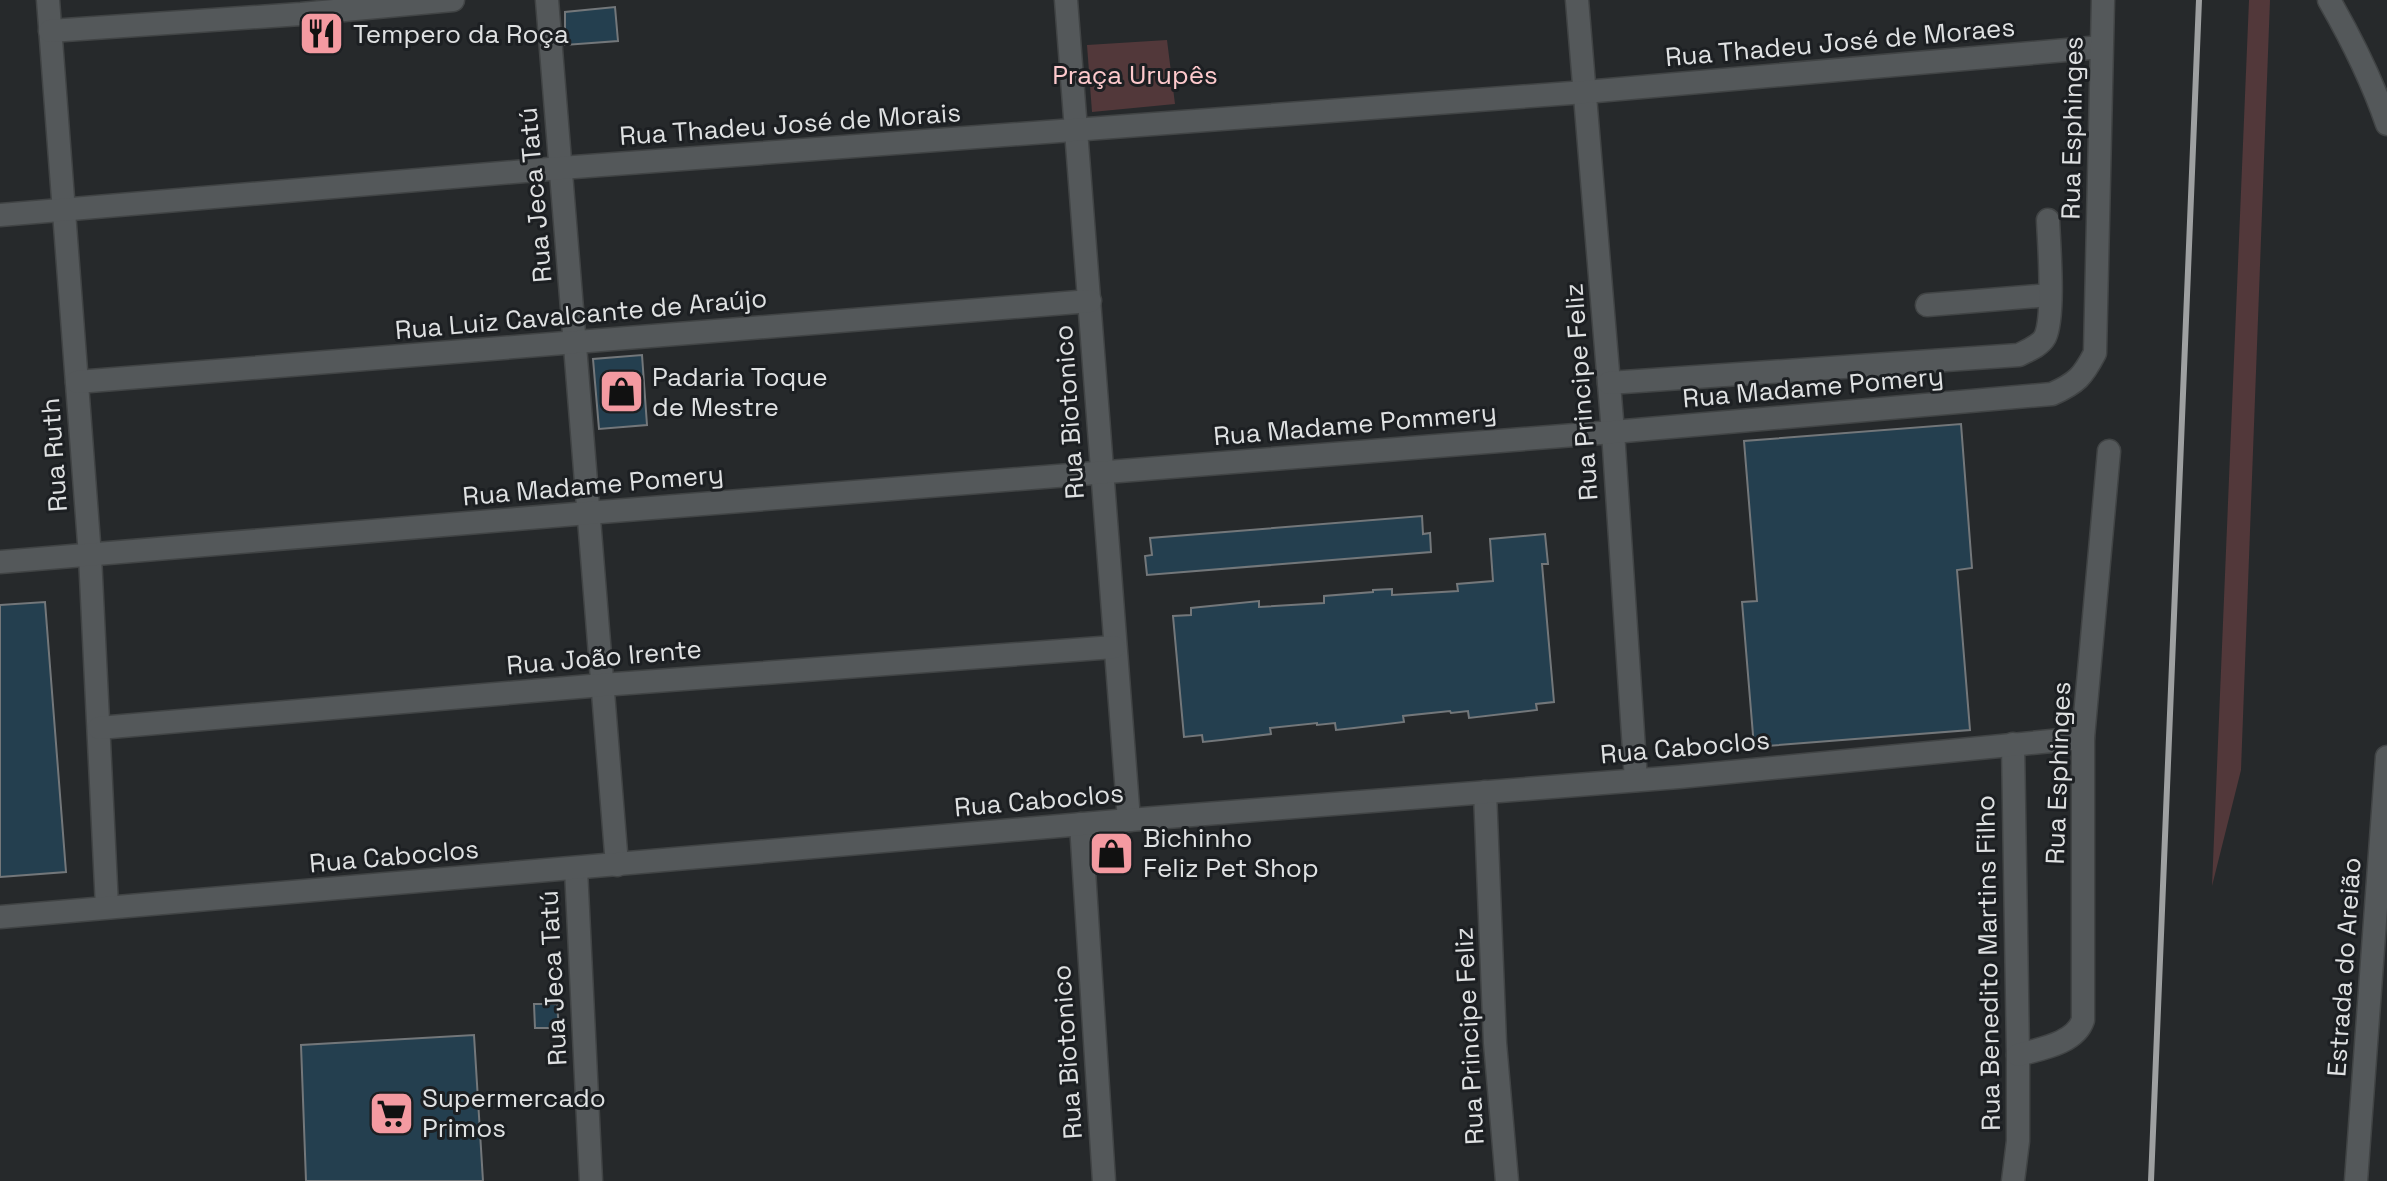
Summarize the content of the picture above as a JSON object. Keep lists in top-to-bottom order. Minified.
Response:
{"streets":{"street":["Rua Thadeu José de Moraes","Rua Thadeu José de Morais","Rua Esphinges","Rua Jeca Tatú","Rua Luiz Cavalcante de Araújo","Rua Madame Pomery","Rua Principe Feliz","Rua Biotonico","Rua Madame Pommery","Rua Ruth","Rua João Irente","Rua Caboclos","Rua Benedito Martins Filho","Estrada do Areião"]},"crossings":[["Rua Thadeu José de Moraes","Rua Thadeu José de Morais"],["Rua Thadeu José de Moraes","Rua Esphinges"],["Rua Thadeu José de Moraes","Rua Principe Feliz"],["Rua Thadeu José de Morais","Rua Jeca Tatú"],["Rua Thadeu José de Morais","Rua Principe Feliz"],["Rua Thadeu José de Morais","Rua Biotonico"],["Rua Thadeu José de Morais","Rua Ruth"],["Rua Esphinges","Rua Madame Pomery"],["Rua Esphinges","Rua Caboclos"],["Rua Esphinges","Rua Benedito Martins Filho"],["Rua Jeca Tatú","Rua Luiz Cavalcante de Araújo"],["Rua Jeca Tatú","Rua Madame Pomery"],["Rua Jeca Tatú","Rua João Irente"],["Rua Jeca Tatú","Rua Caboclos"],["Rua Luiz Cavalcante de Araújo","Rua Biotonico"],["Rua Luiz Cavalcante de Araújo","Rua Ruth"],["Rua Madame Pomery","Rua Principe Feliz"],["Rua Madame Pomery","Rua Biotonico"],["Rua Madame Pomery","Rua Madame Pommery"],["Rua Madame Pomery","Rua Ruth"],["Rua Principe Feliz","Rua Madame Pommery"],["Rua Principe Feliz","Rua Caboclos"],["Rua Biotonico","Rua Madame Pommery"],["Rua Biotonico","Rua João Irente"],["Rua Biotonico","Rua Caboclos"],["Rua Ruth","Rua João Irente"],["Rua Ruth","Rua Caboclos"],["Rua Caboclos","Rua Benedito Martins Filho"]],"parks":["Praça Urupês"],"places":{"restaurant":["Tempero da Roça"],"shop":["Padaria Toque de Mestre","Bichinho Feliz Pet Shop"],"supermarket":["Supermercado Primos"]}}
